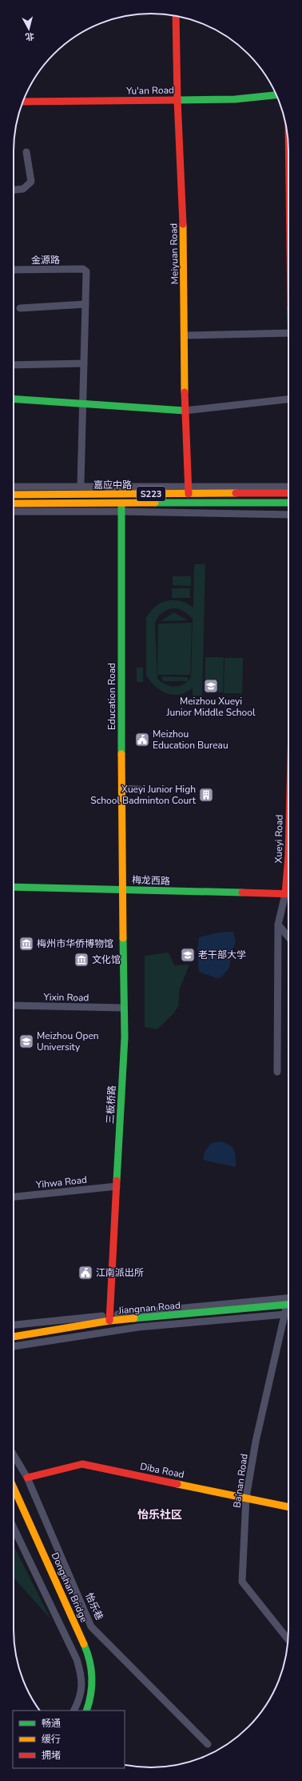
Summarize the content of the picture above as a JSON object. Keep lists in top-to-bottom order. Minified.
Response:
{"streets":{"street":["Yu'an Road","Meiyuan Road","金源路","嘉应中路","S223","Education Road","Xueyi Road","梅龙西路","Yixin Road","三板桥路","Yihwa Road","Jiangnan Road","Diba Road","Ba'nan Road","Dongshan Bridge","怡乐巷"]},"crossings":[["Yu'an Road","Meiyuan Road"],["Meiyuan Road","嘉应中路"],["嘉应中路","Education Road"],["Education Road","梅龙西路"],["Education Road","三板桥路"],["Xueyi Road","梅龙西路"],["梅龙西路","三板桥路"],["Yixin Road","三板桥路"],["三板桥路","Yihwa Road"],["三板桥路","Jiangnan Road"],["Diba Road","Ba'nan Road"],["Diba Road","怡乐巷"]],"districts":["怡乐社区"],"places":{"school or university":["Meizhou Xueyi Junior Middle School","老干部大学","Meizhou Open University"],"public building":["Meizhou Education Bureau","江南派出所"],"building":["Xueyi Junior High School Badminton Court"],"museum":["梅州市华侨博物馆","文化馆"]},"legend":["畅通","缓行","拥堵"],"north":"bottom"}
